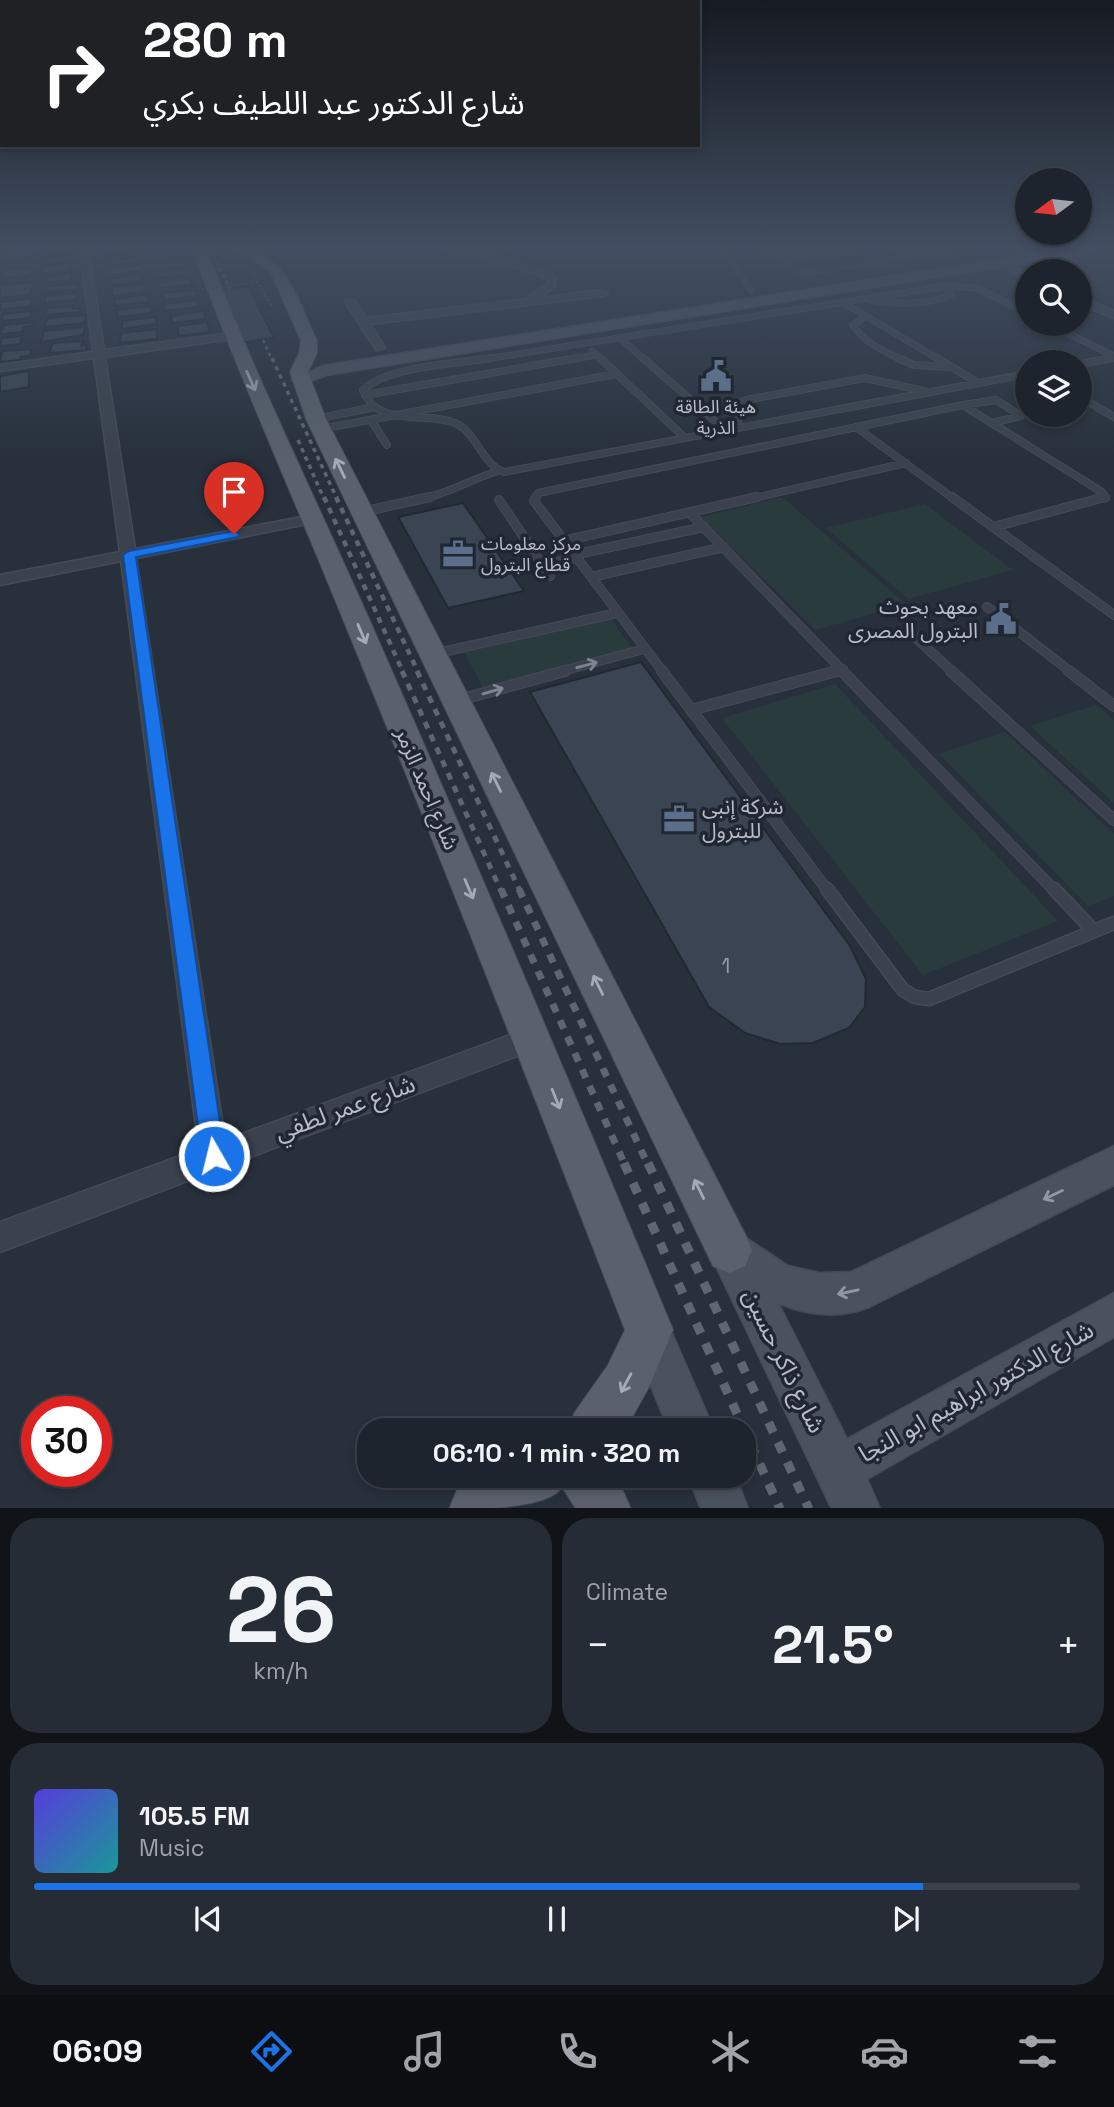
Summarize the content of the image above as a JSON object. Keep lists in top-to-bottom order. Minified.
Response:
{"streets":{"main road":["شارع احمد الزمر","شارع ذاكر حسين","شارع الدكتور ابراهيم ابو النجا"],"street":["شارع عمر لطفي"]},"crossings":[["شارع احمد الزمر","شارع عمر لطفي"],["شارع ذاكر حسين","شارع الدكتور ابراهيم ابو النجا"]],"places":{"public building":["هيئة الطاقة الذرية","معهد بحوث البترول المصرى"],"office":["مركز معلومات قطاع البترول","شركة إنبى للبترول"]},"house_numbers":["1"],"north":"left","page":{"turn":["280 m","شارع الدكتور عبد اللطيف بكري"],"limit":"30","trip":"06:10 · 1 min · 320 m","tile":[["26","km/h"],"Climate"],"heat":["−","21.5°","+"],"song":["105.5 FM","Music"],"tabs":"06:09"}}
